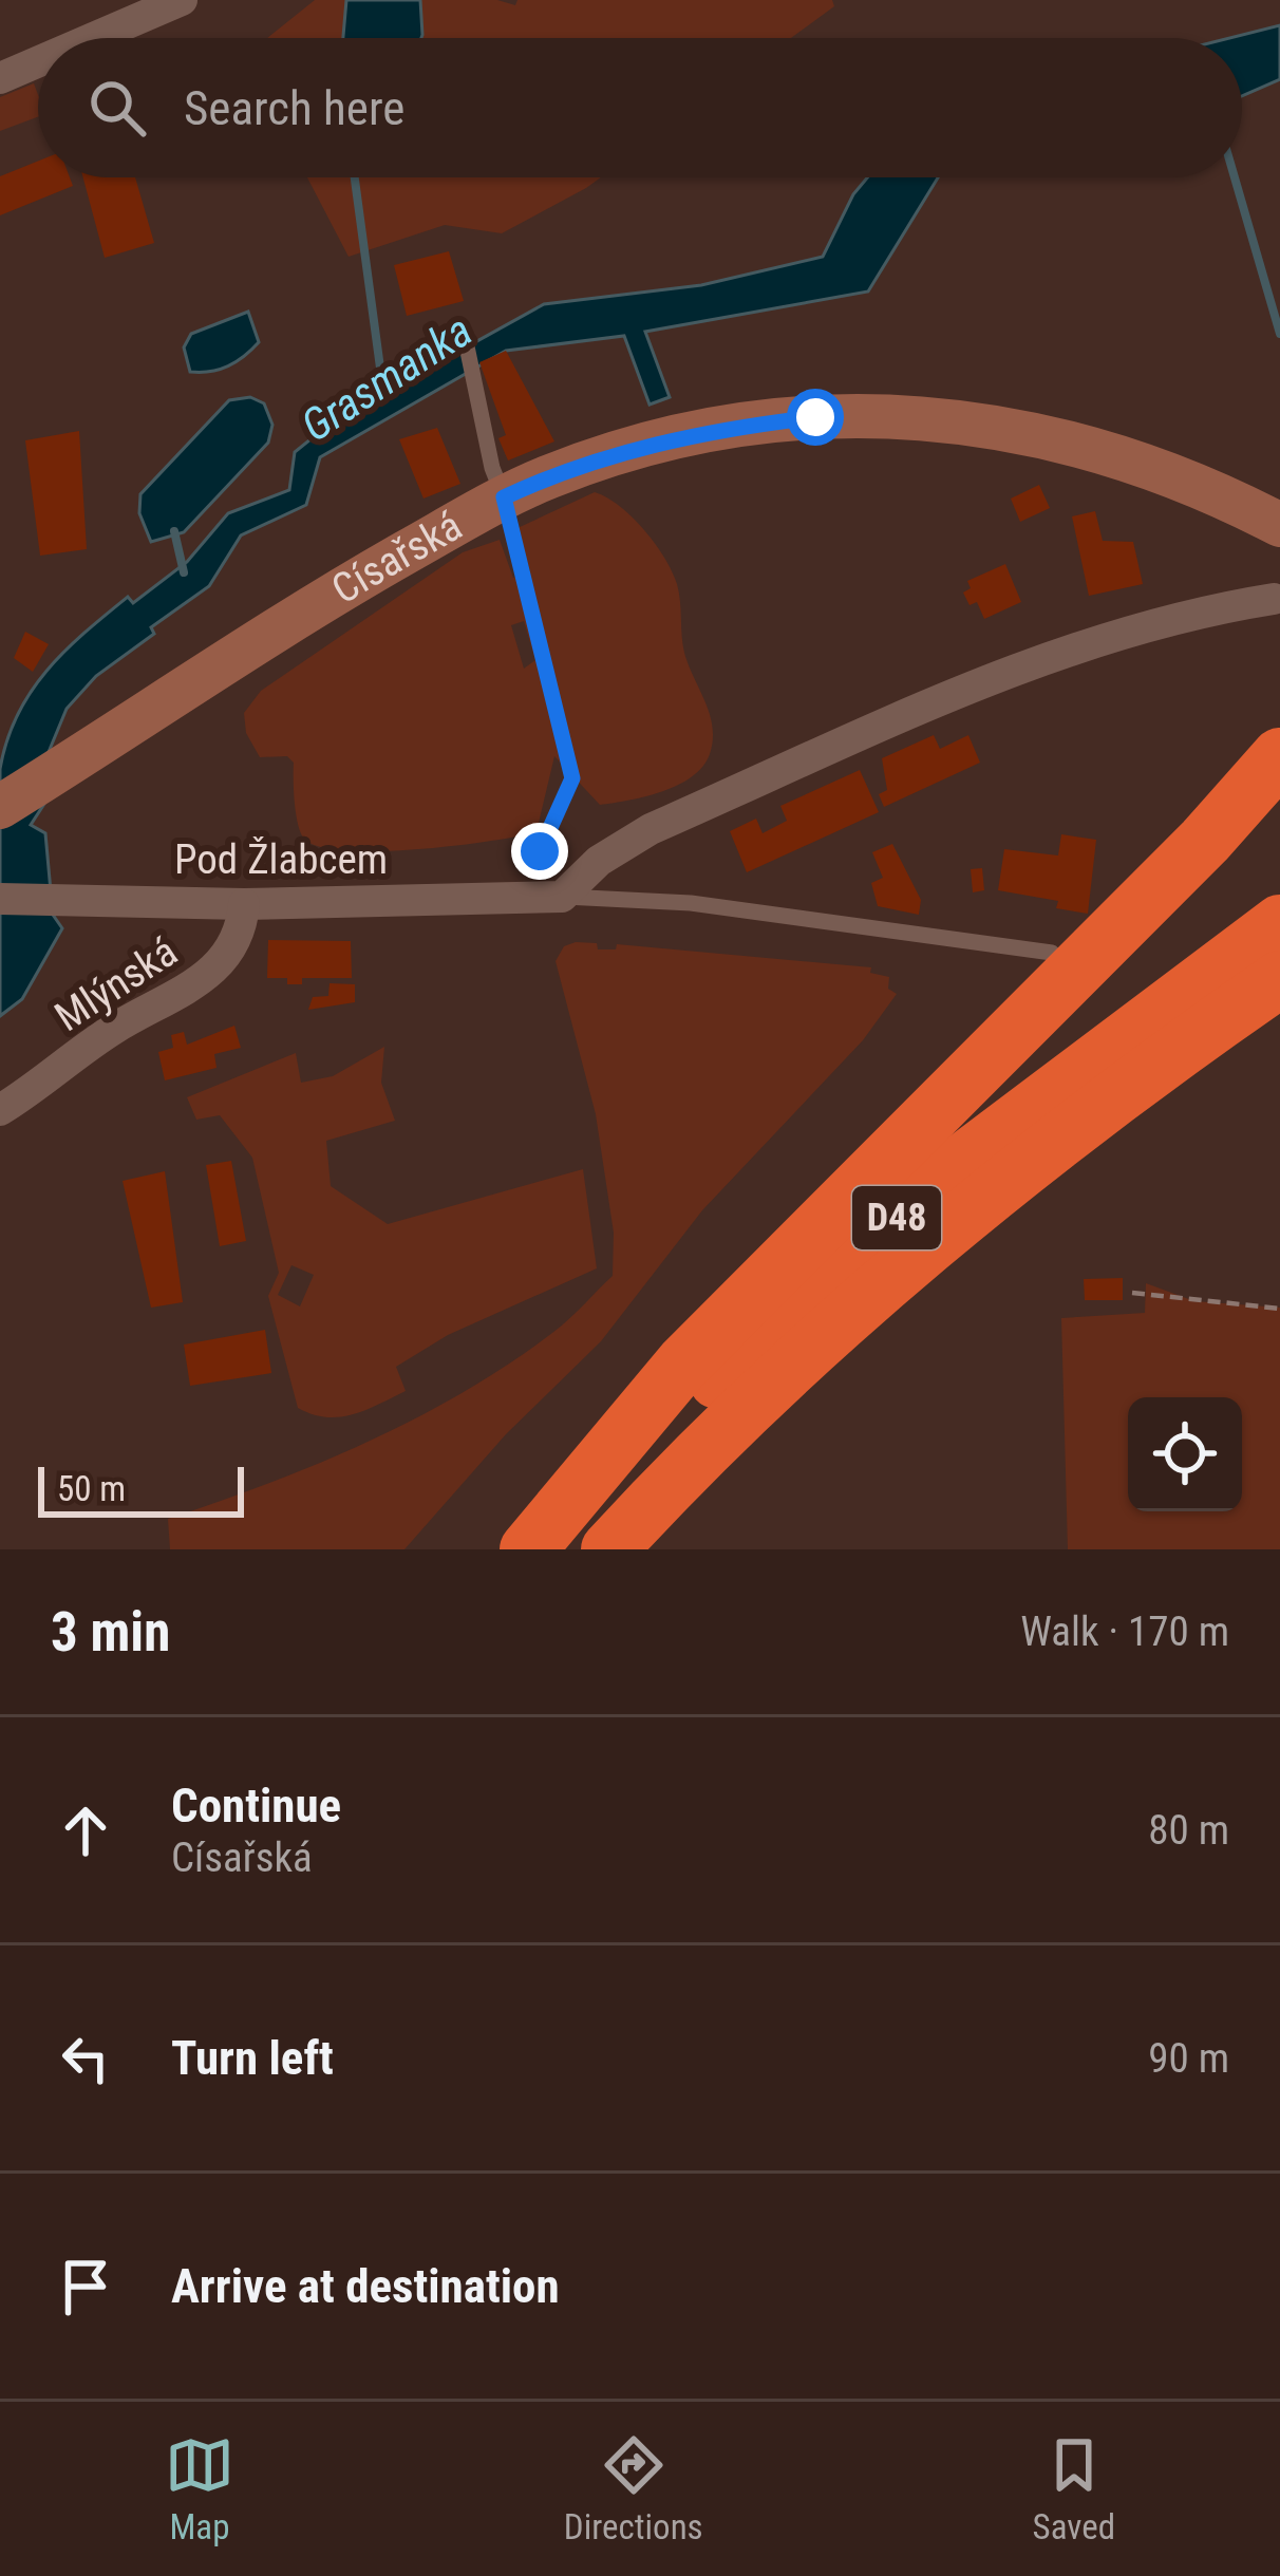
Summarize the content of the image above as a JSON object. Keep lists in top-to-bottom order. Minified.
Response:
{"streets":{"highway":["D48"],"street":["Císařská","Pod Žlabcem","Mlýnská"]},"crossings":[["Pod Žlabcem","Mlýnská"]],"water":["Grasmanka"],"scale_bar":"50 m","page":{"search":"Search here","scale":"50 m","heading":["3 min","Walk · 170 m"],"list":[["Continue","Císařská","80 m"],["Turn left","90 m"],"Arrive at destination"],"nav":["Map","Directions","Saved"]}}
